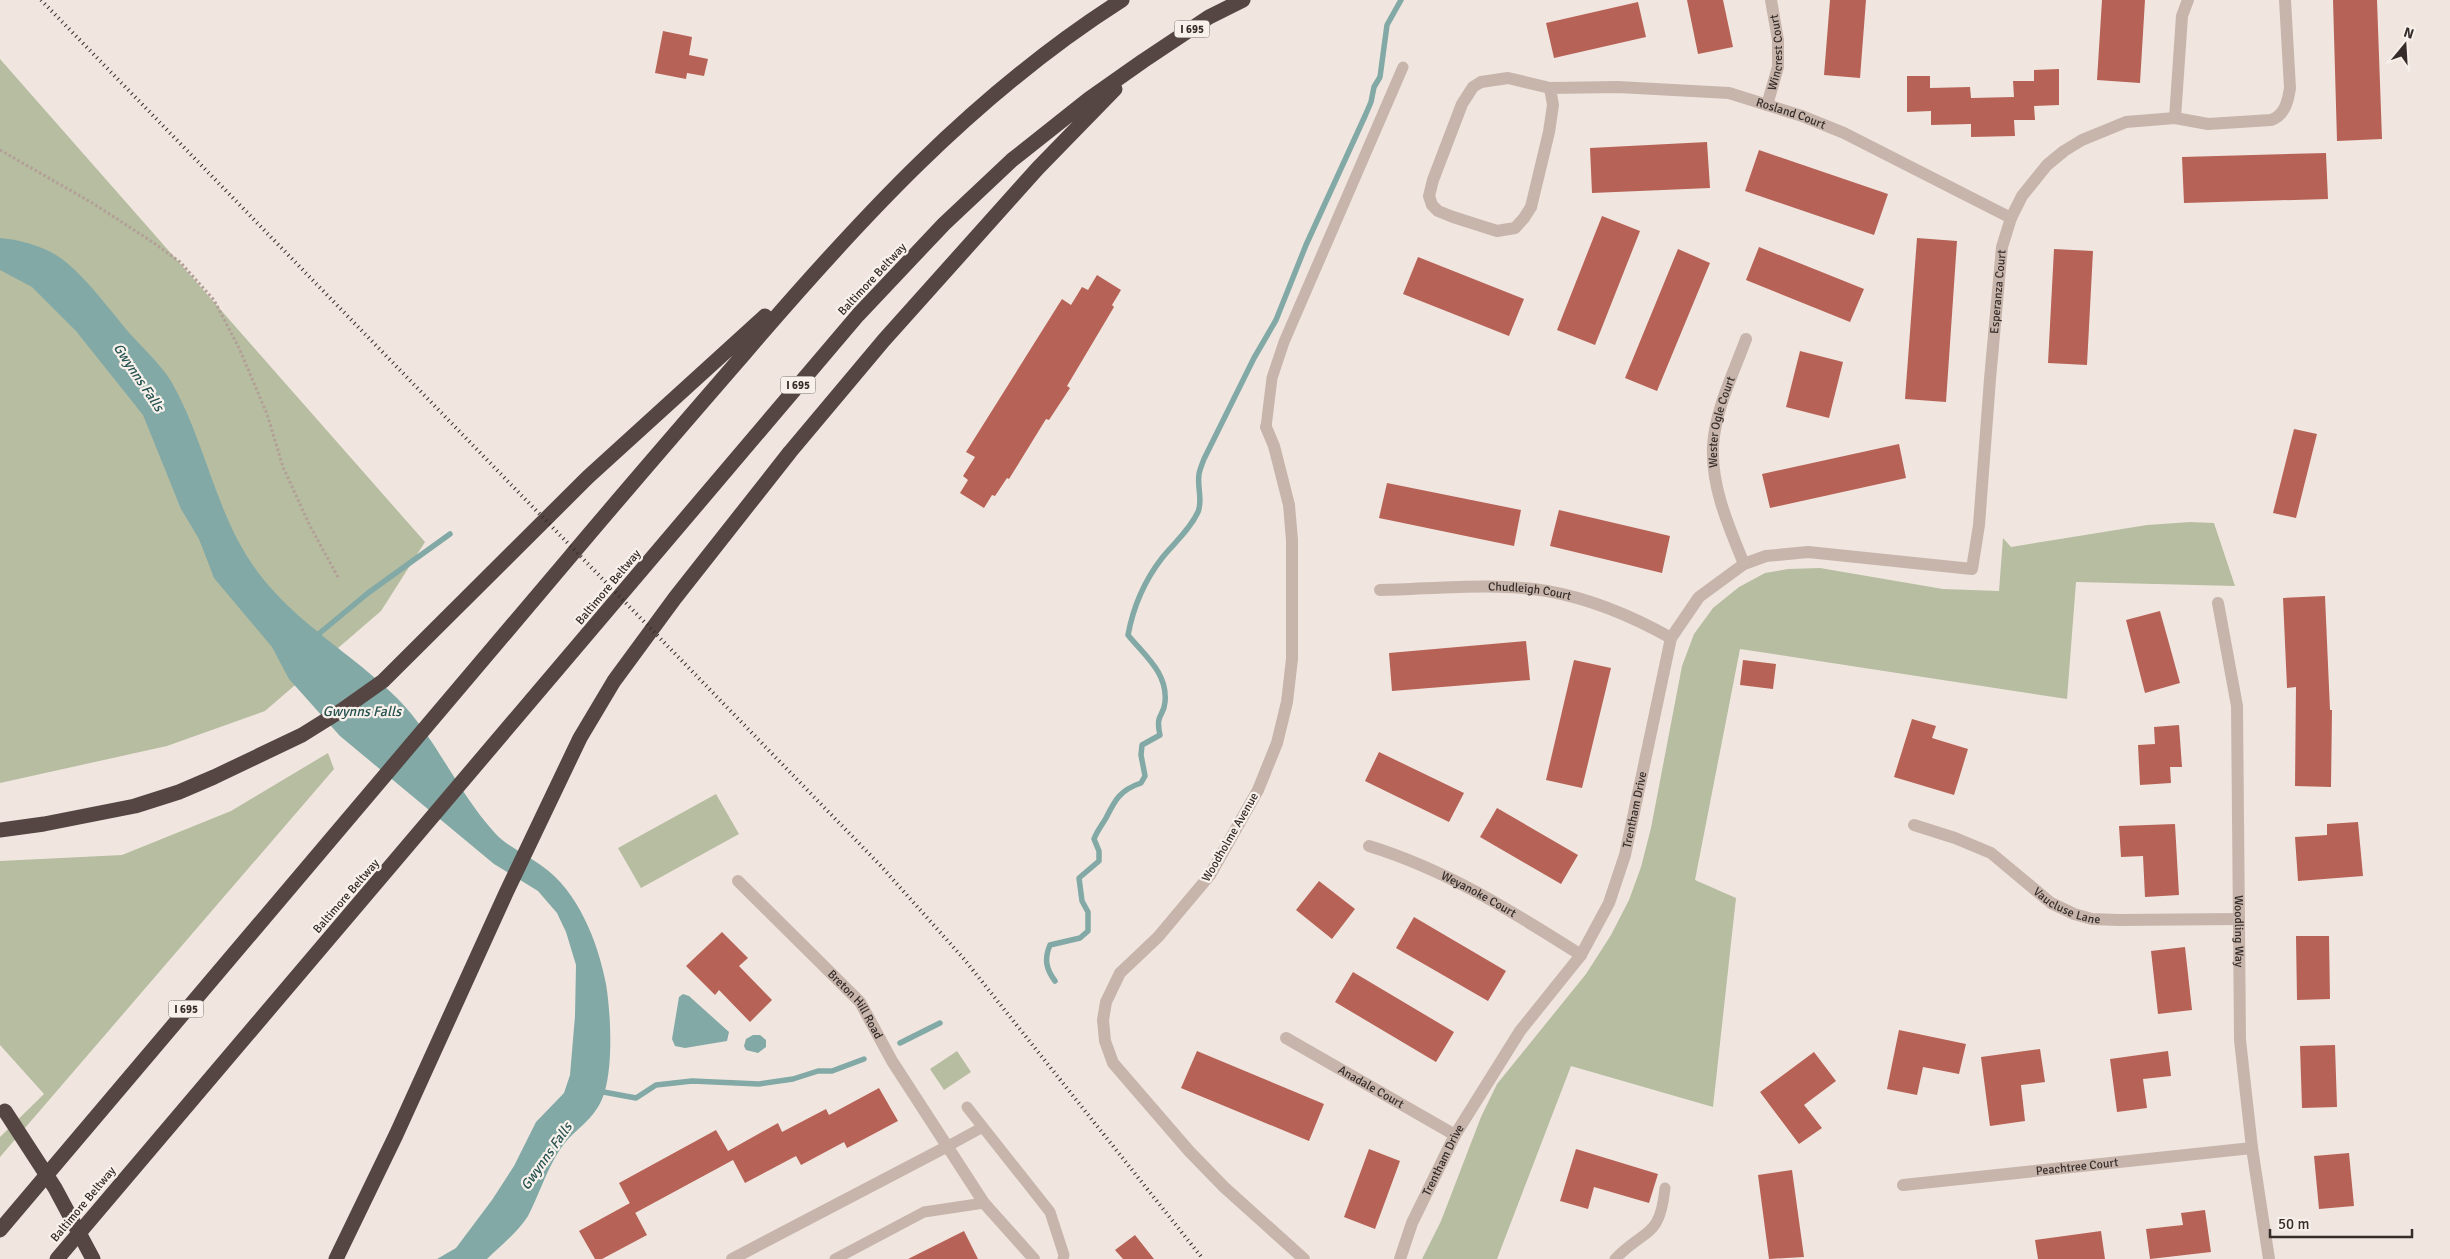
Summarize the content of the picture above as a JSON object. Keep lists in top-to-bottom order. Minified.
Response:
{"streets":{"highway":["I 695","Baltimore Beltway"],"street":["Wincrest Court","Rosland Court","Esperanza Court","Wester Ogle Court","Chudleigh Court","Trentham Drive","Woodholme Avenue","Weyanoke Court","Vaucluse Lane","Woodling Way","Breton Hill Road","Anadale Court","Peachtree Court"]},"crossings":[["Wincrest Court","Rosland Court"],["Rosland Court","Esperanza Court"],["Esperanza Court","Trentham Drive"],["Wester Ogle Court","Trentham Drive"],["Chudleigh Court","Trentham Drive"],["Trentham Drive","Weyanoke Court"],["Trentham Drive","Anadale Court"],["Vaucluse Lane","Woodling Way"],["Woodling Way","Peachtree Court"]],"water":["Gwynns Falls"],"scale_bar":"50 m","north":"top"}
